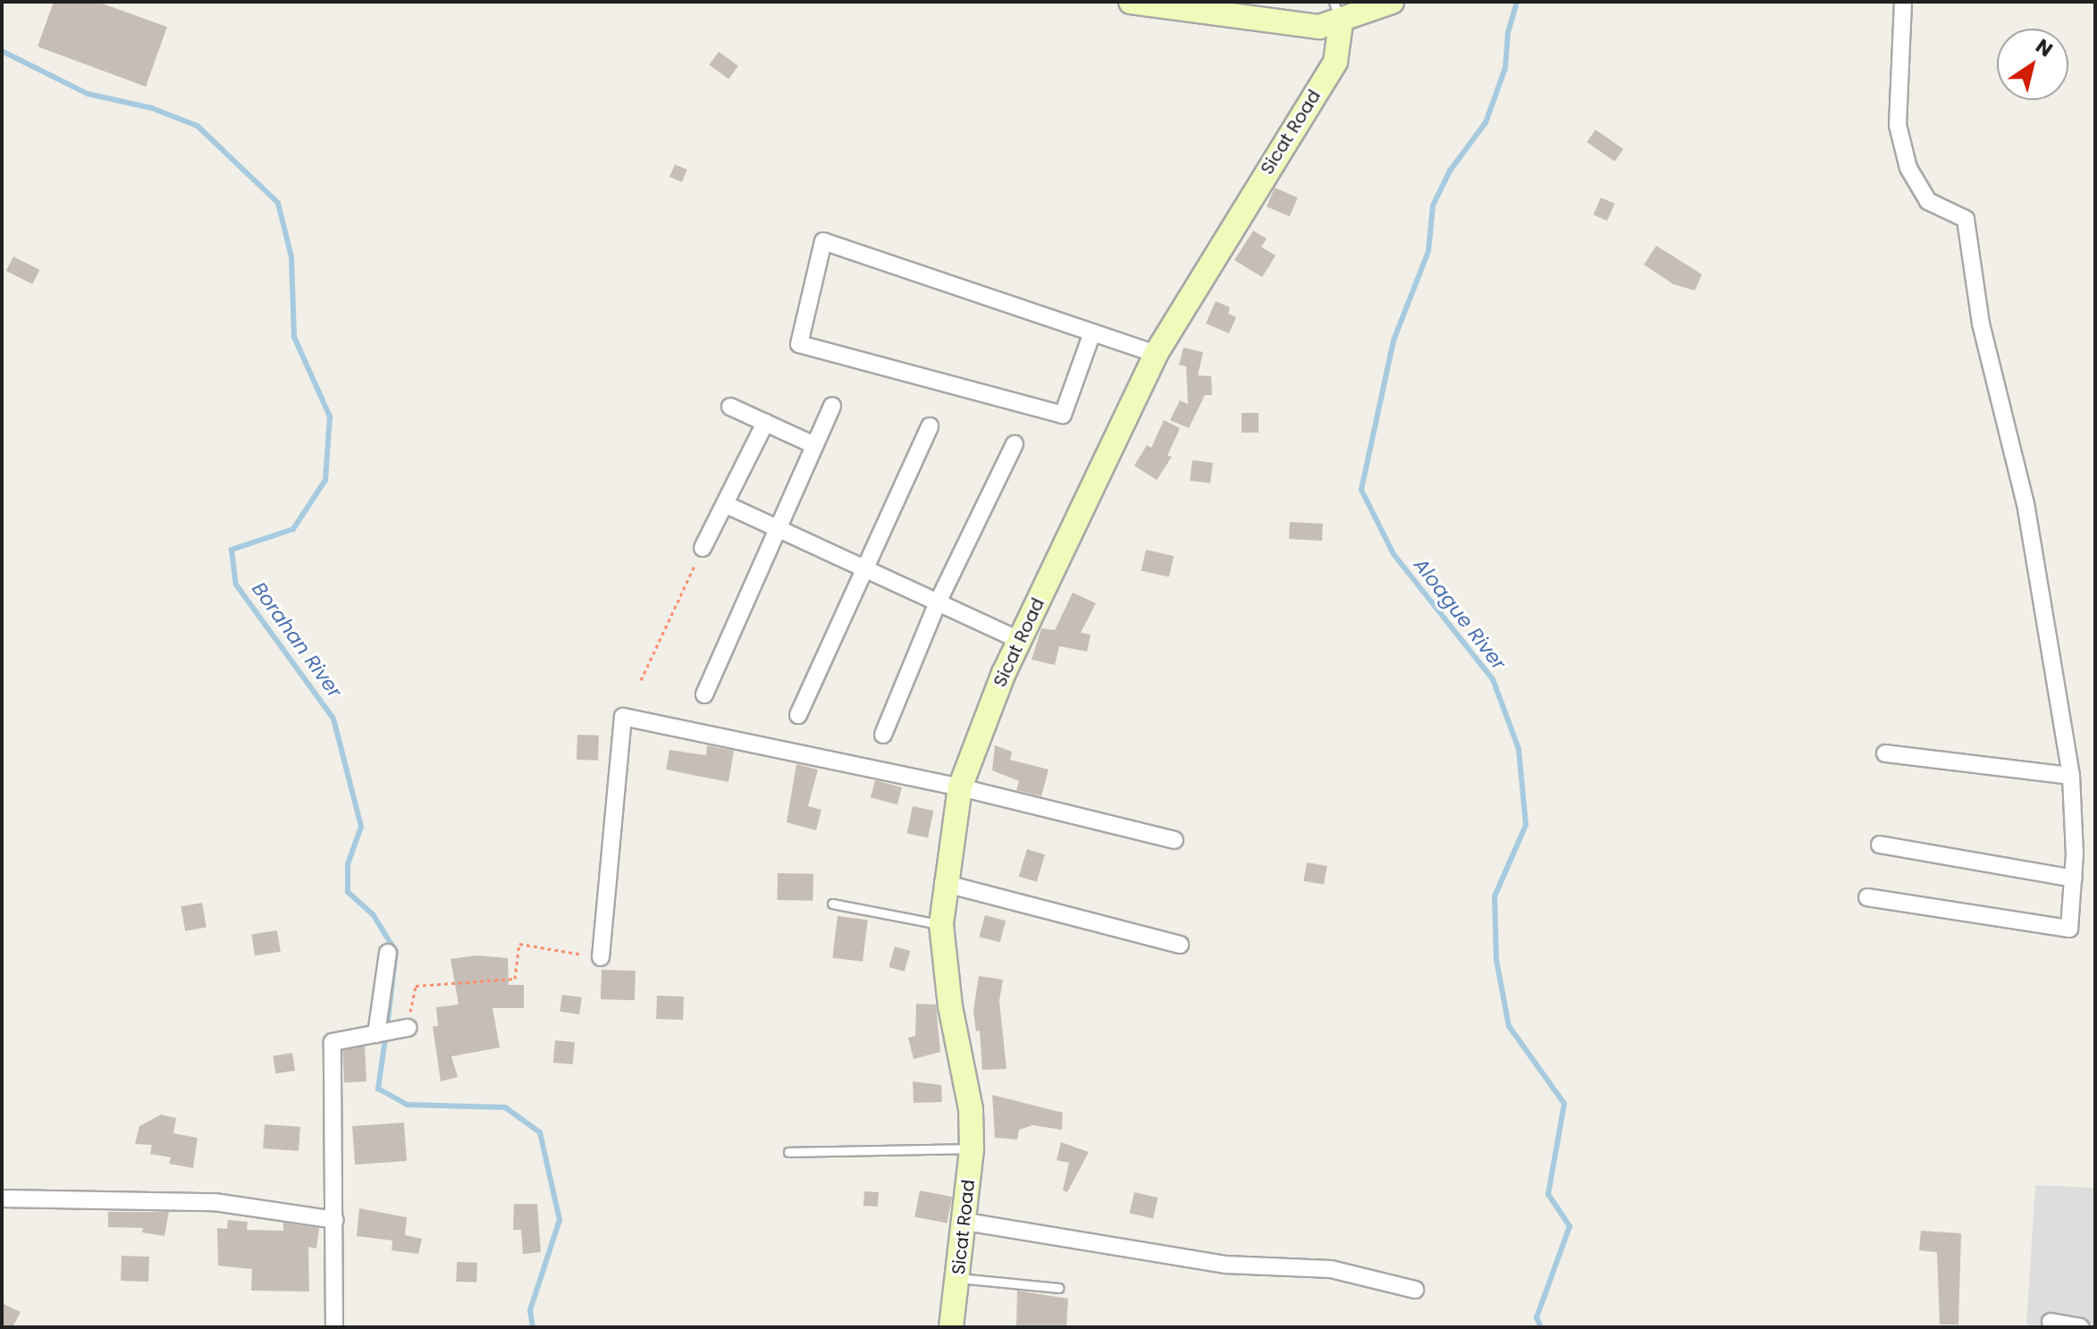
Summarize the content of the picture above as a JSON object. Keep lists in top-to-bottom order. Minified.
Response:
{"streets":{"street":["Sicat Road"]},"water":["Aloague River","Borahan River"],"north":"top right"}
